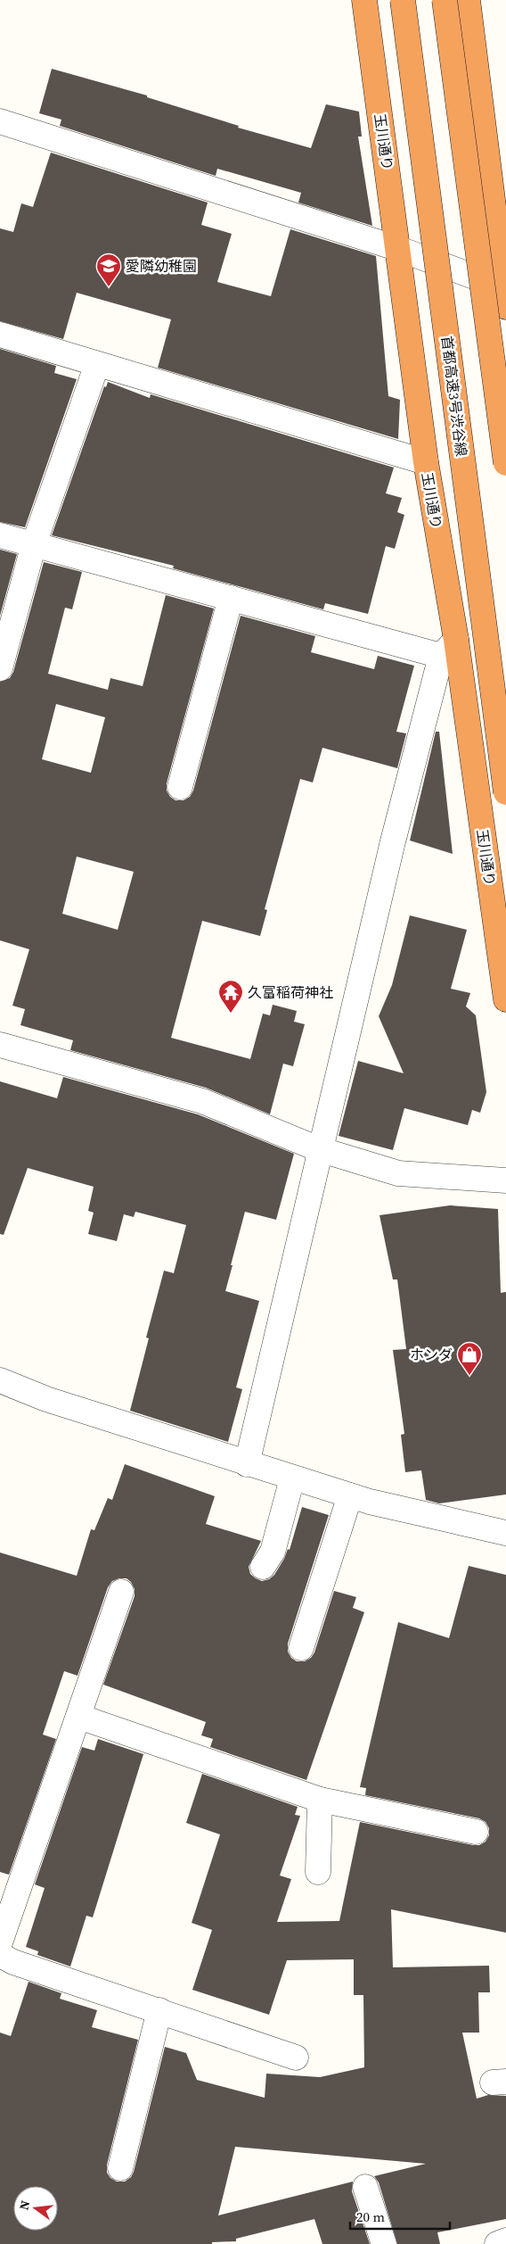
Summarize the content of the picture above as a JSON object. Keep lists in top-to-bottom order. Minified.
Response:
{"streets":{"highway":["玉川通り","首都高速3号渋谷線"]},"places":{"school or university":["愛隣幼稚園"],"temple":["久富稲荷神社"],"shop":["ホンダ"]},"scale_bar":"20 m","north":"left"}
